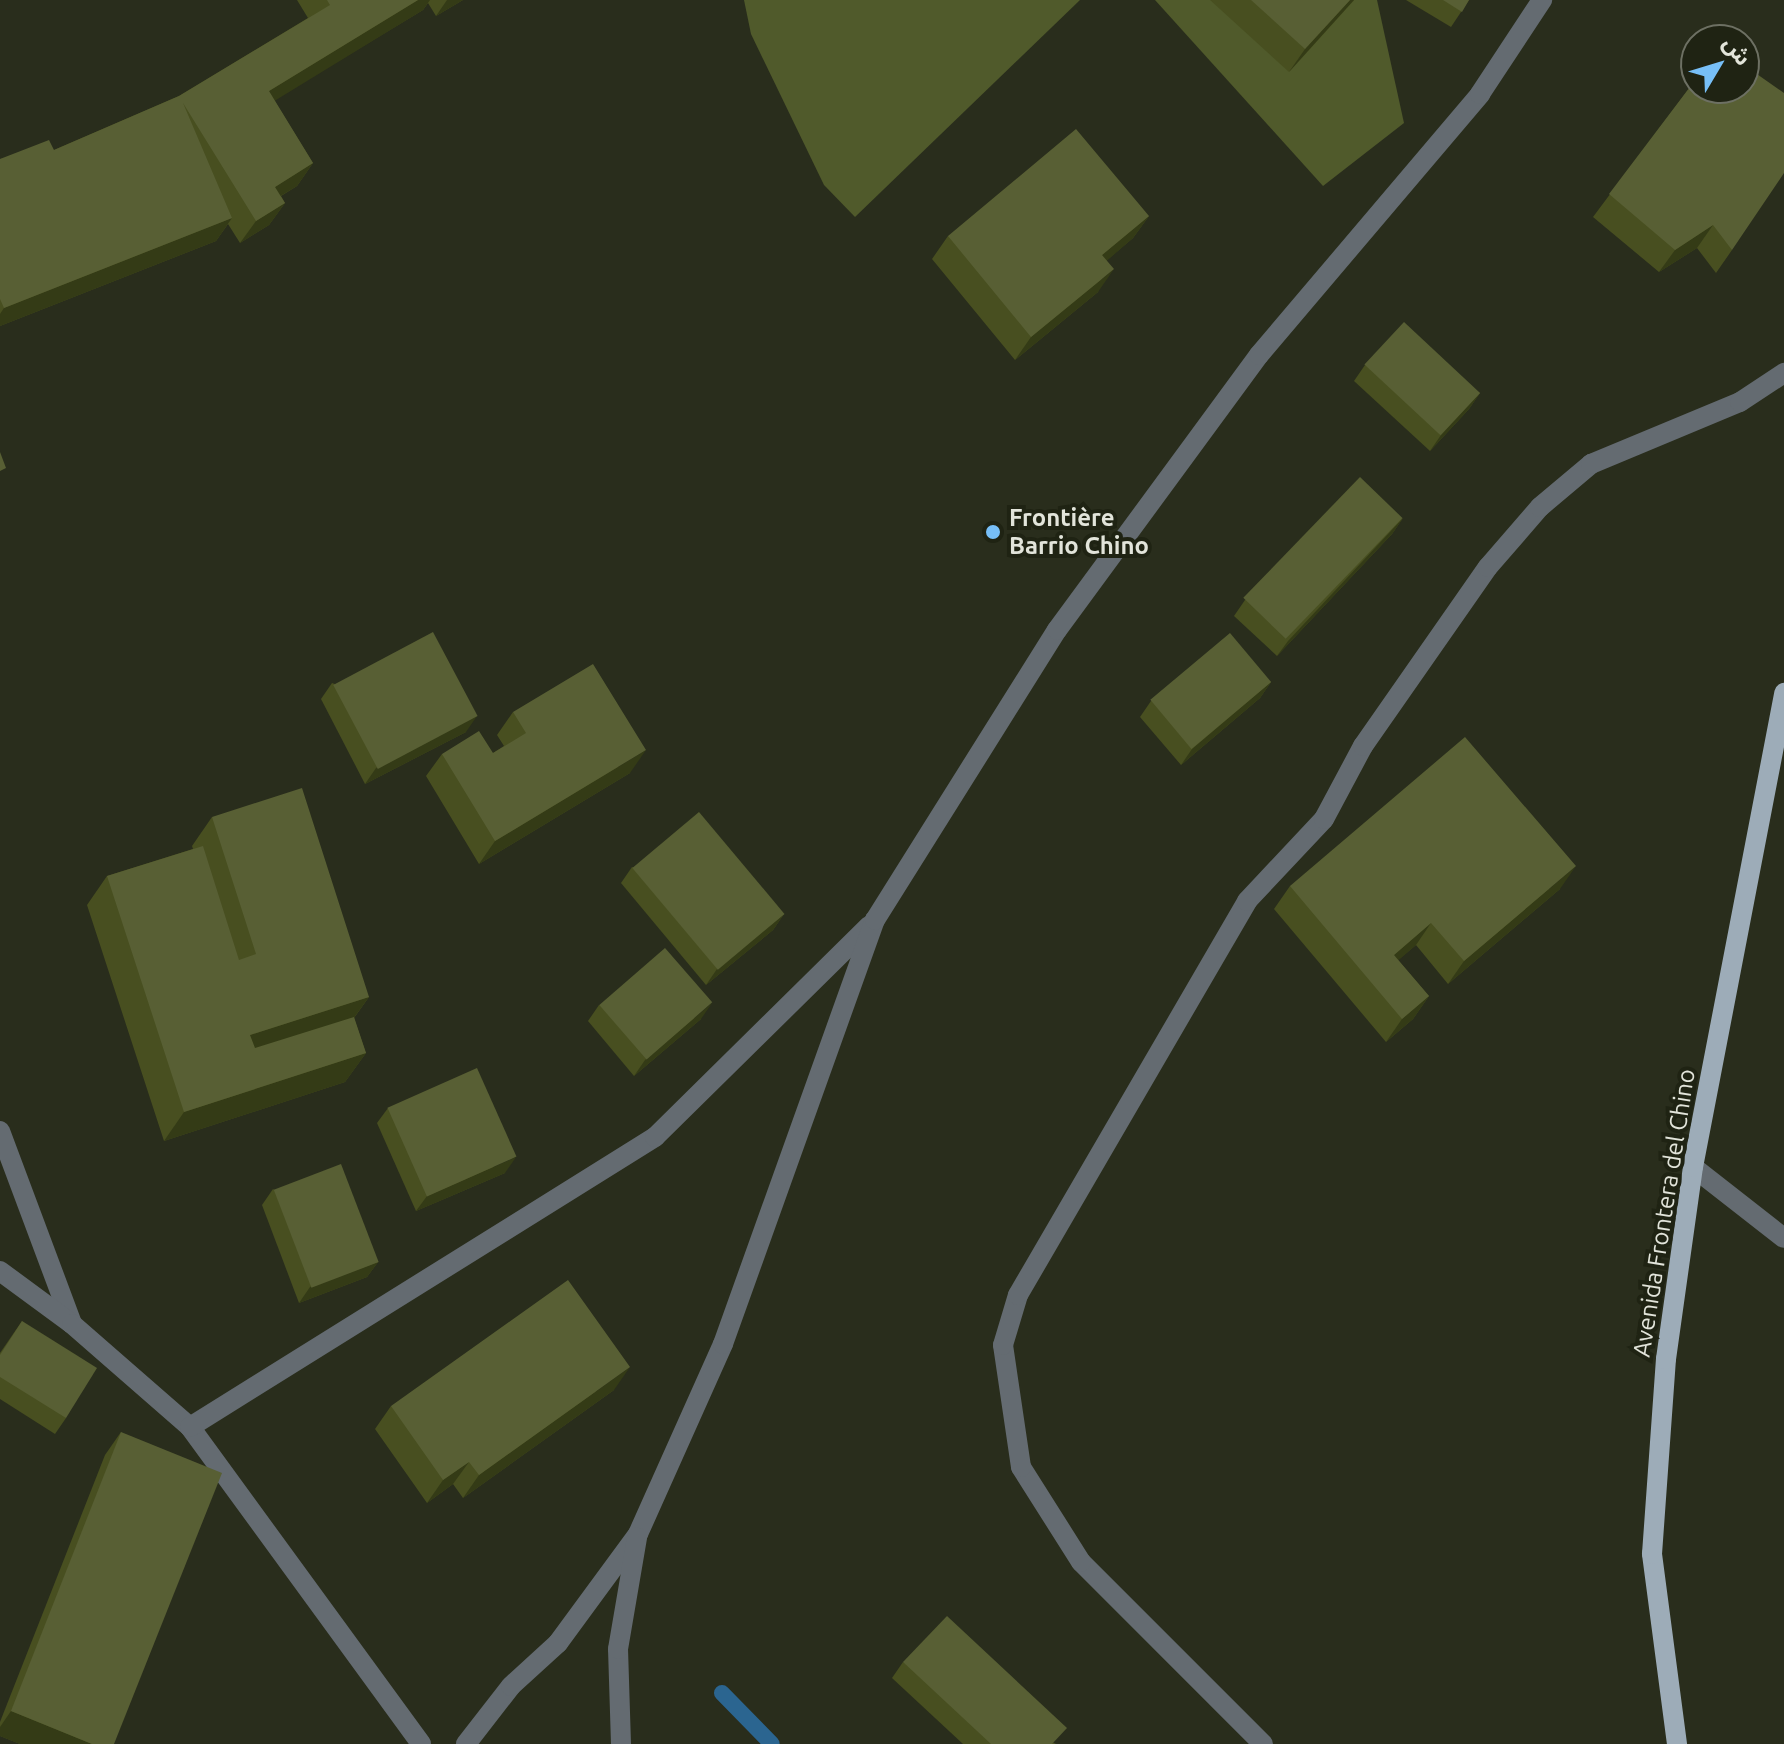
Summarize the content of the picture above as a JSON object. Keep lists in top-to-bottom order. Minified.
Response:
{"streets":{"main road":["Avenida Frontera del Chino"]},"places":["Frontière Barrio Chino"],"north":"top right"}
